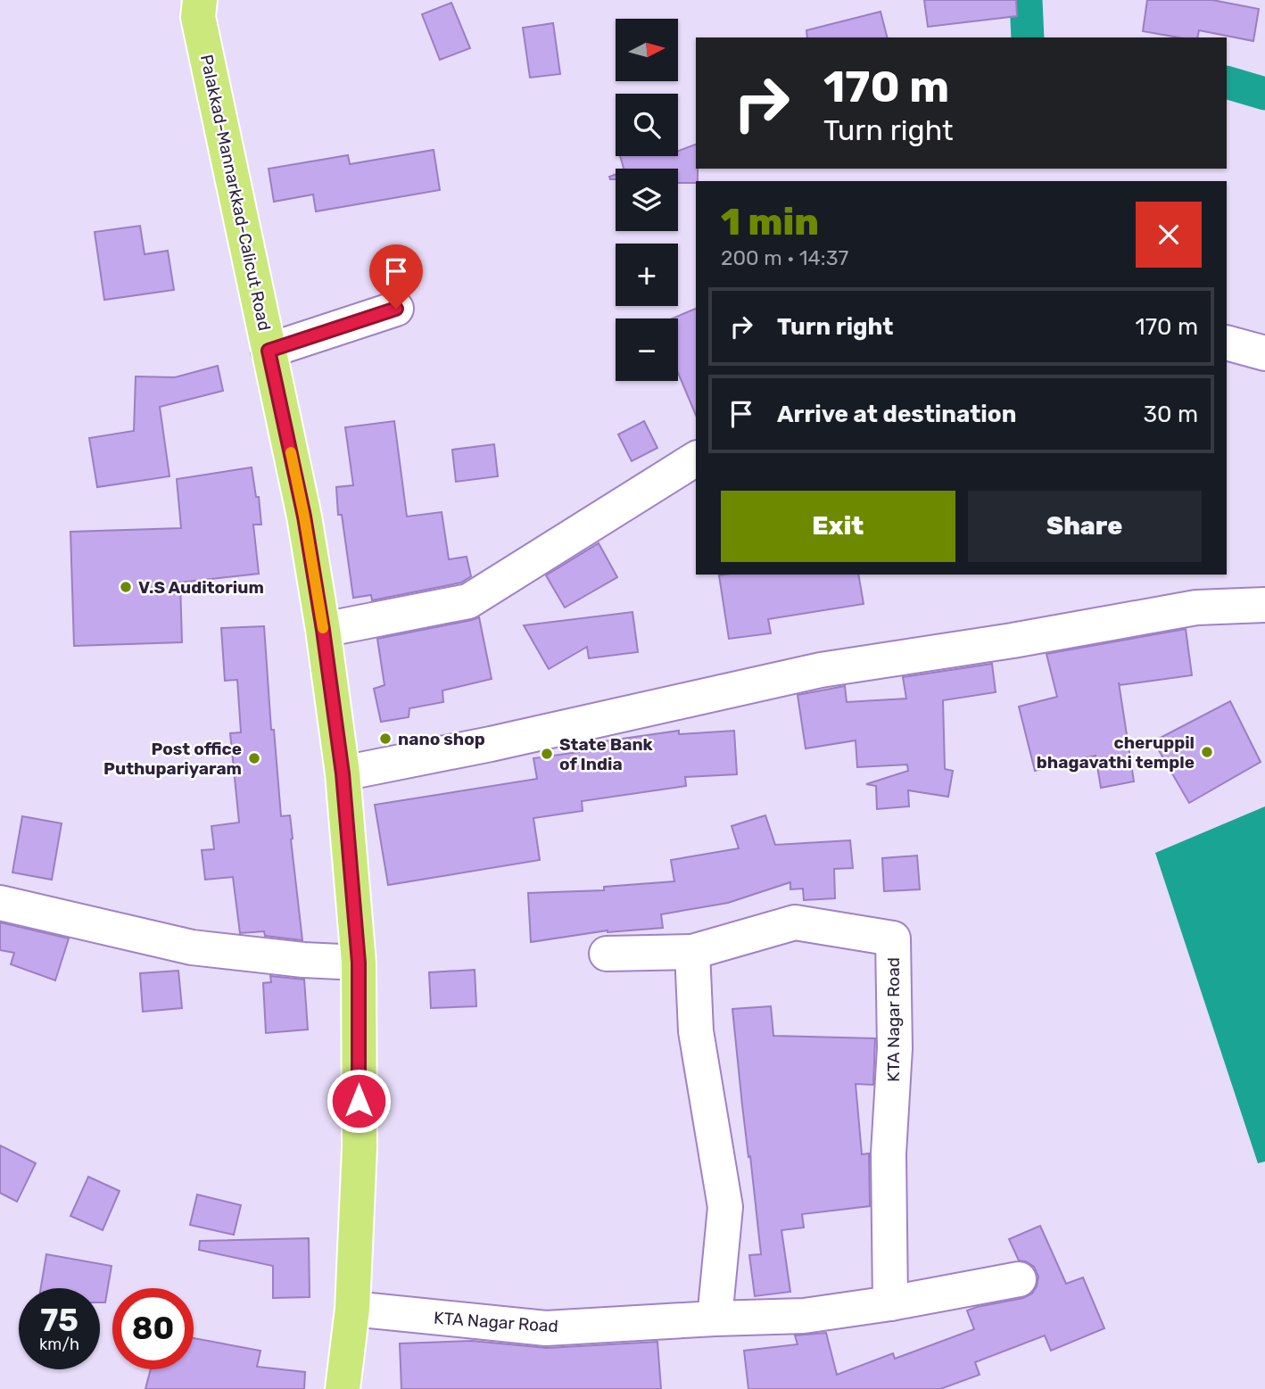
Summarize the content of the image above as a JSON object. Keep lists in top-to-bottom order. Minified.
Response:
{"streets":{"highway":["Palakkad-Mannarkkad-Calicut Road"],"street":["KTA Nagar Road"]},"crossings":[["Palakkad-Mannarkkad-Calicut Road","KTA Nagar Road"]],"places":["V.S Auditorium","nano shop","cheruppil bhagavathi temple","State Bank of India","Post office Puthupariyaram"],"north":"right","page":{"map_buttons":["+","−"],"turn":["170 m","Turn right"],"heading":["1 min","200 m · 14:37"],"list":[{"name":"Turn right","value":"170 m"},{"name":"Arrive at destination","value":"30 m"}],"buttons":["Exit","Share"],"speed":"75 km/h","limit":"80"}}
